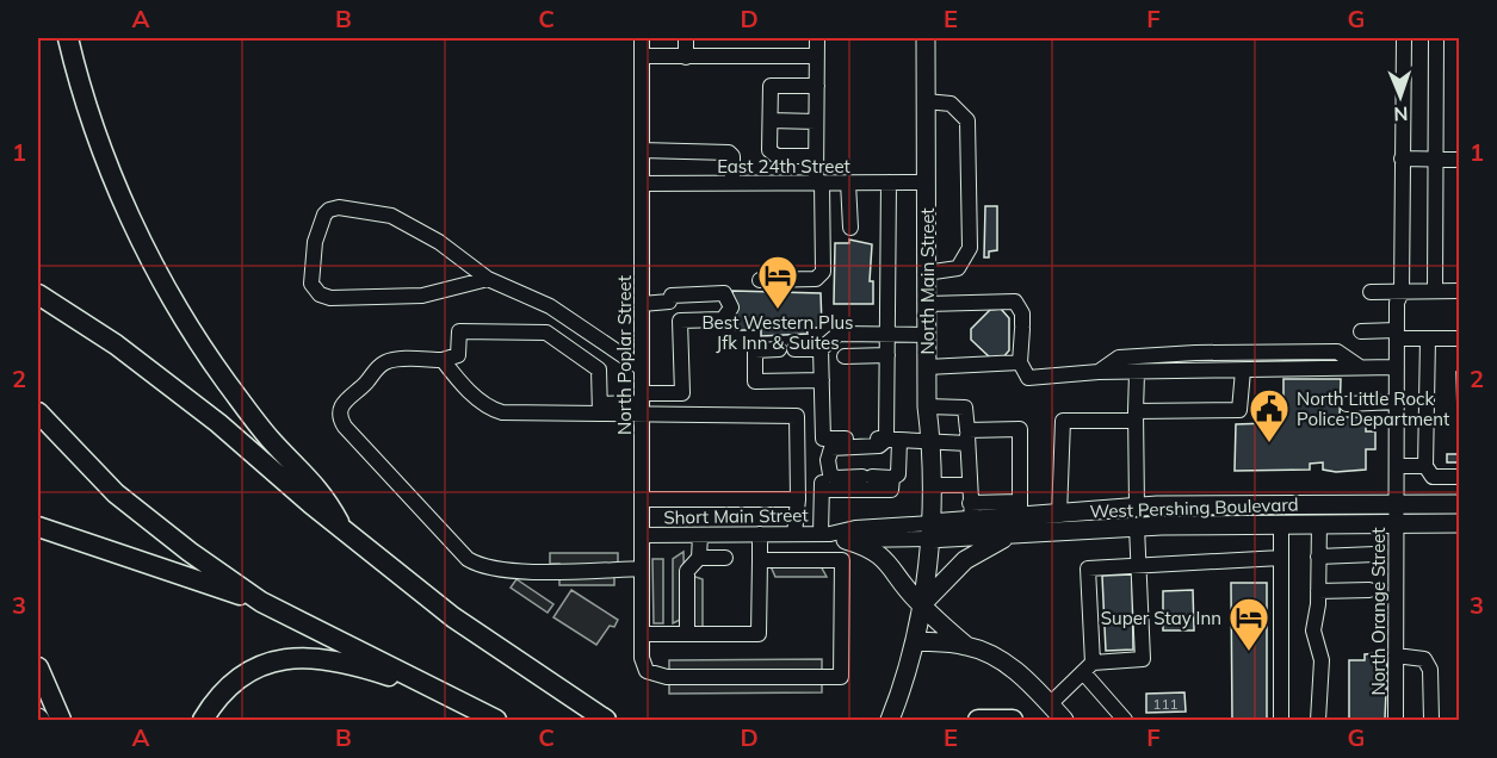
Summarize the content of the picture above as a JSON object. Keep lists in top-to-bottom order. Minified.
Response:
{"streets":{"main road":["North Main Street","West Pershing Boulevard"],"street":["East 24th Street","North Poplar Street","Short Main Street","North Orange Street"]},"crossings":[["East 24th Street","North Main Street"],["East 24th Street","North Poplar Street"],["North Main Street","West Pershing Boulevard"],["North Main Street","Short Main Street"],["North Poplar Street","Short Main Street"],["West Pershing Boulevard","Short Main Street"],["West Pershing Boulevard","North Orange Street"]],"places":{"hotel":["Best Western Plus Jfk Inn & Suites","Super Stay Inn"],"public building":["North Little Rock Police Department"]},"house_numbers":["111"],"north":"bottom","grid":{"columns":["A","B","C","D","E","F","G"],"rows":["1","2","3"]}}
